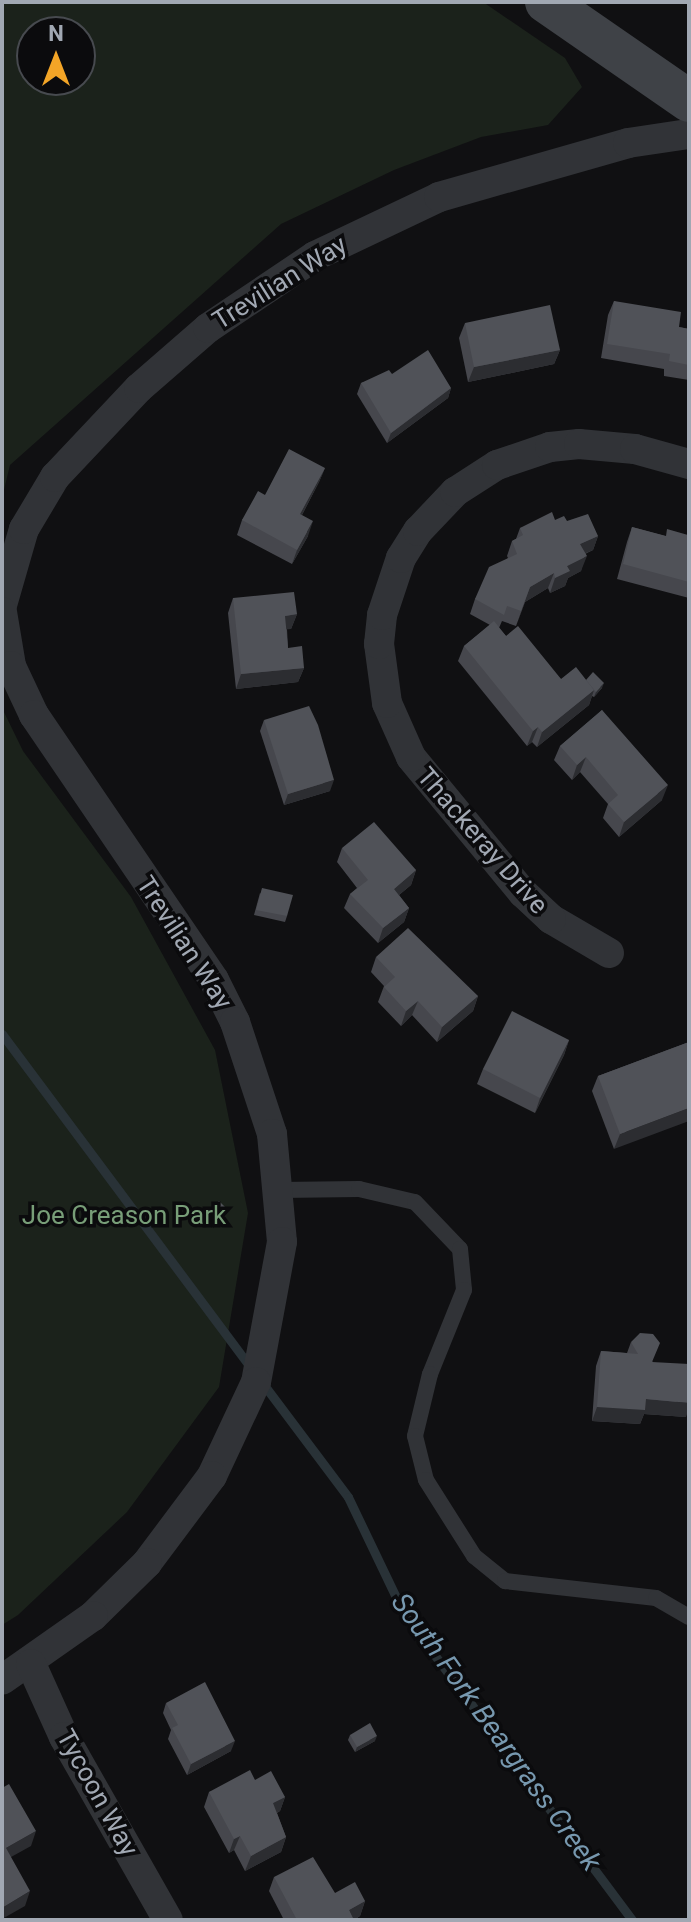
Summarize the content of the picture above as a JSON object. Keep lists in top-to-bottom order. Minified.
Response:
{"streets":{"street":["Trevilian Way","Thackeray Drive","Tycoon Way"]},"crossings":[["Trevilian Way","Tycoon Way"]],"water":["South Fork Beargrass Creek"],"parks":["Joe Creason Park"],"north":"top"}
